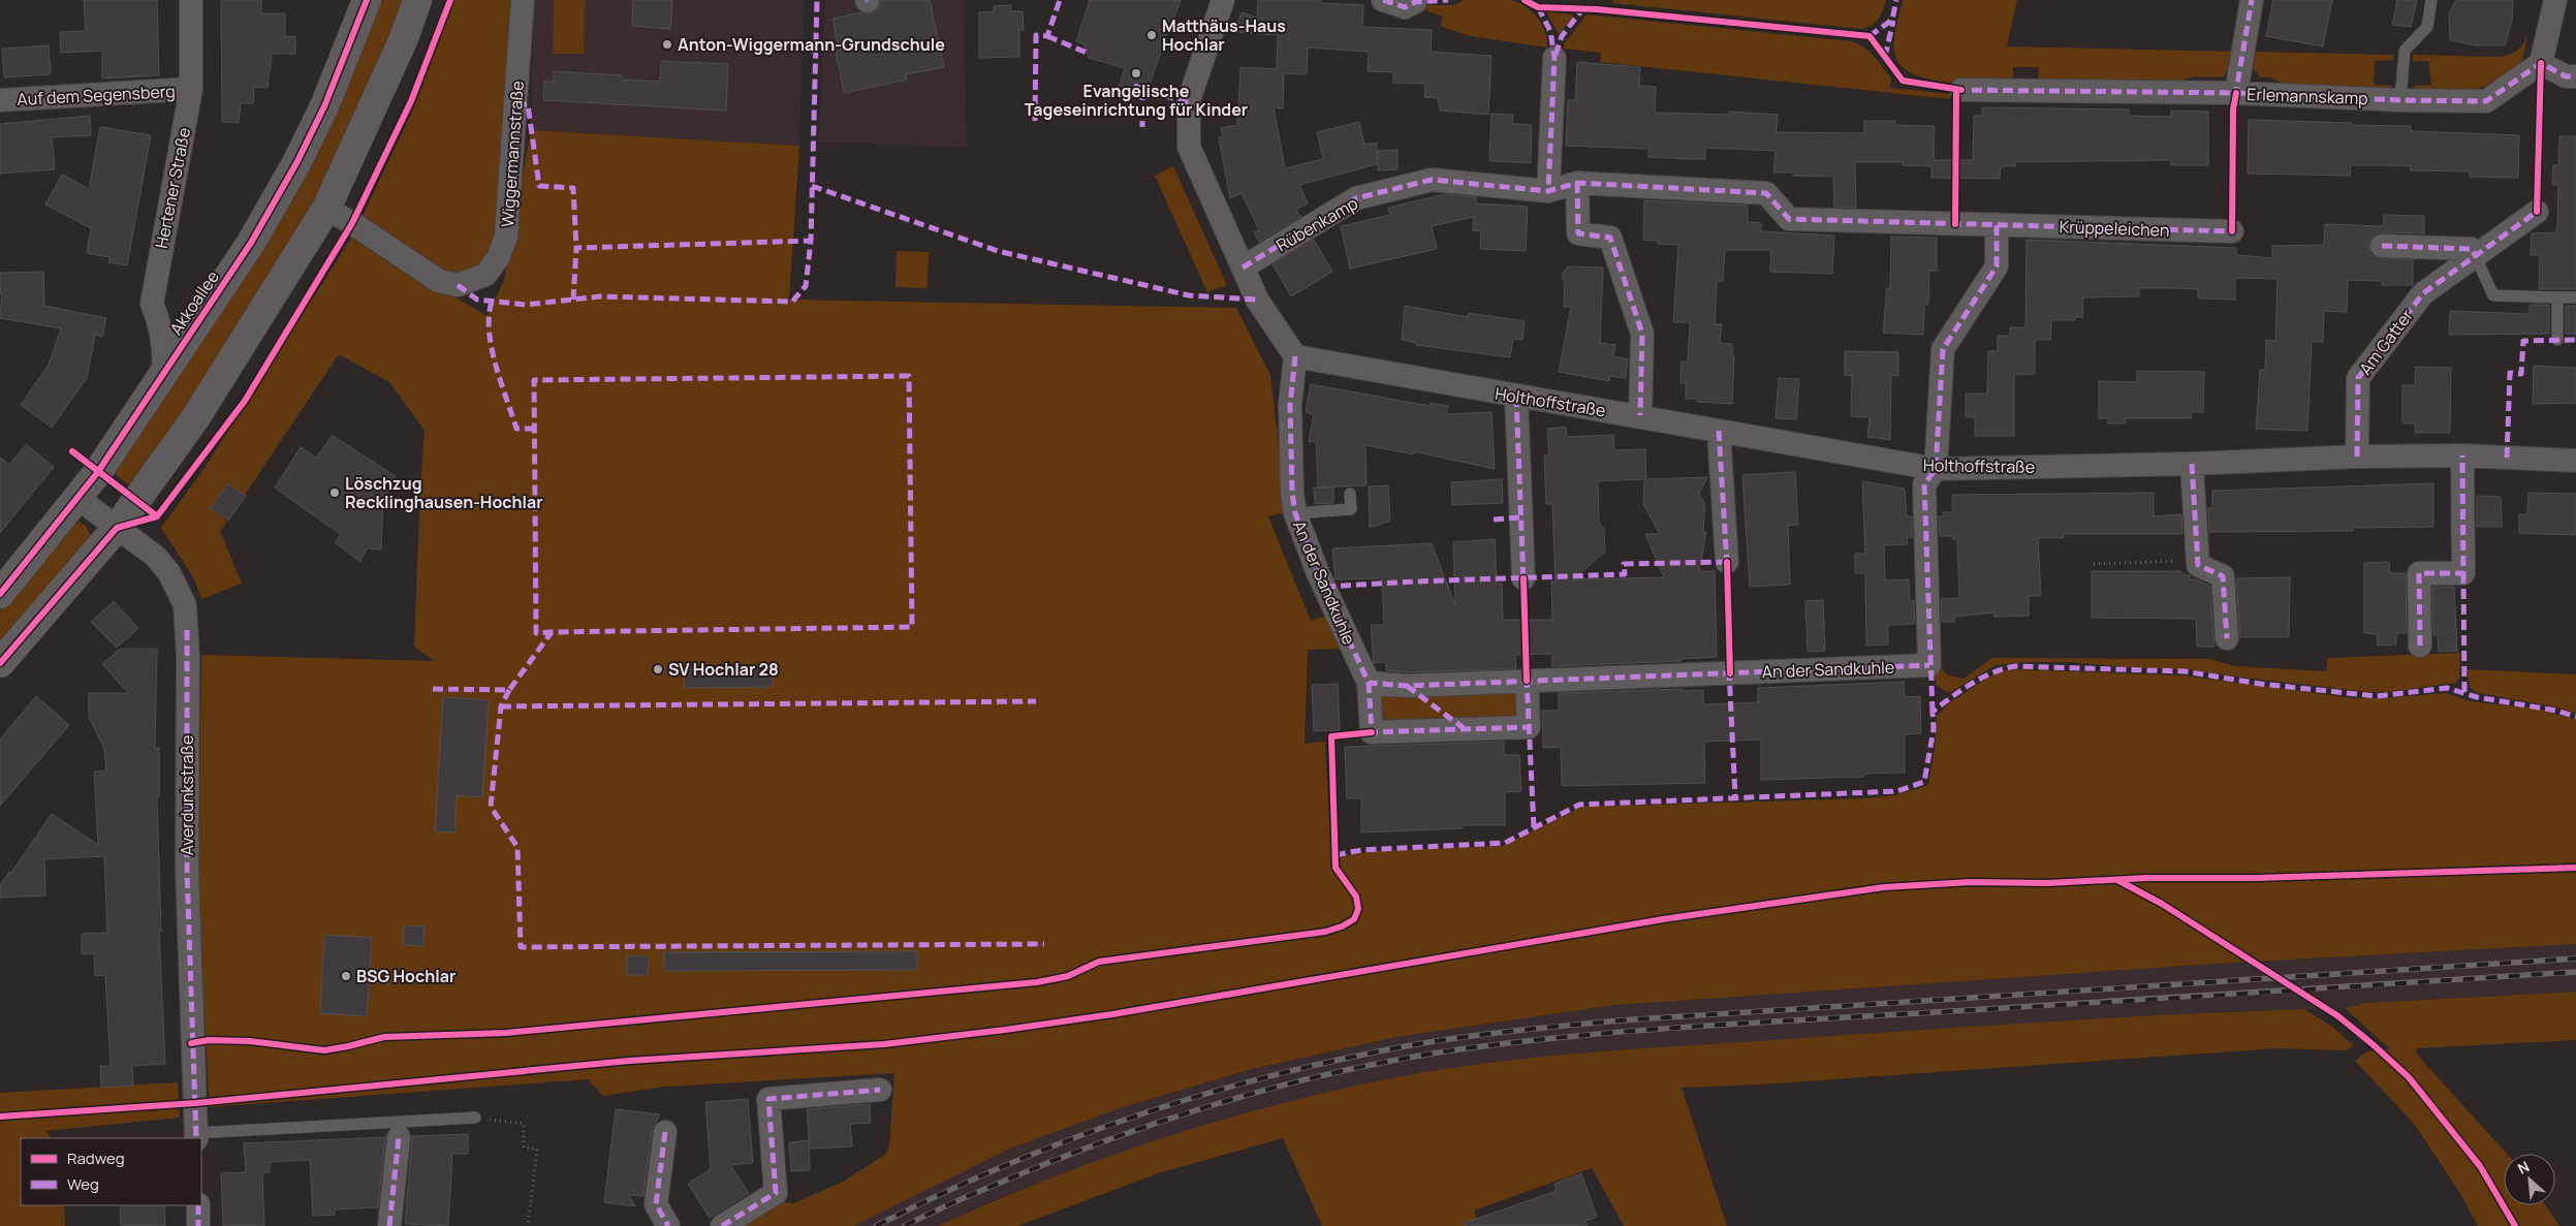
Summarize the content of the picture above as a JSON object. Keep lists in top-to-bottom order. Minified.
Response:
{"streets":{"main road":["Akkoallee"],"street":["Auf dem Segensberg","Erlemannskamp","Wiggermannstraße","Hertener Straße","Rübenkamp","Krüppeleichen","Am Gatter","Holthoffstraße","An der Sandkuhle","Averdunkstraße"]},"crossings":[["Auf dem Segensberg","Hertener Straße"],["Hertener Straße","Akkoallee"],["Rübenkamp","Krüppeleichen"],["Akkoallee","Averdunkstraße"],["Am Gatter","Holthoffstraße"],["Holthoffstraße","An der Sandkuhle"]],"places":["Matthäus-Haus Hochlar","Anton-Wiggermann-Grundschule","Evangelische Tageseinrichtung für Kinder","Löschzug Recklinghausen-Hochlar","SV Hochlar 28","BSG Hochlar"],"legend":["Radweg","Weg"],"north":"top left"}
